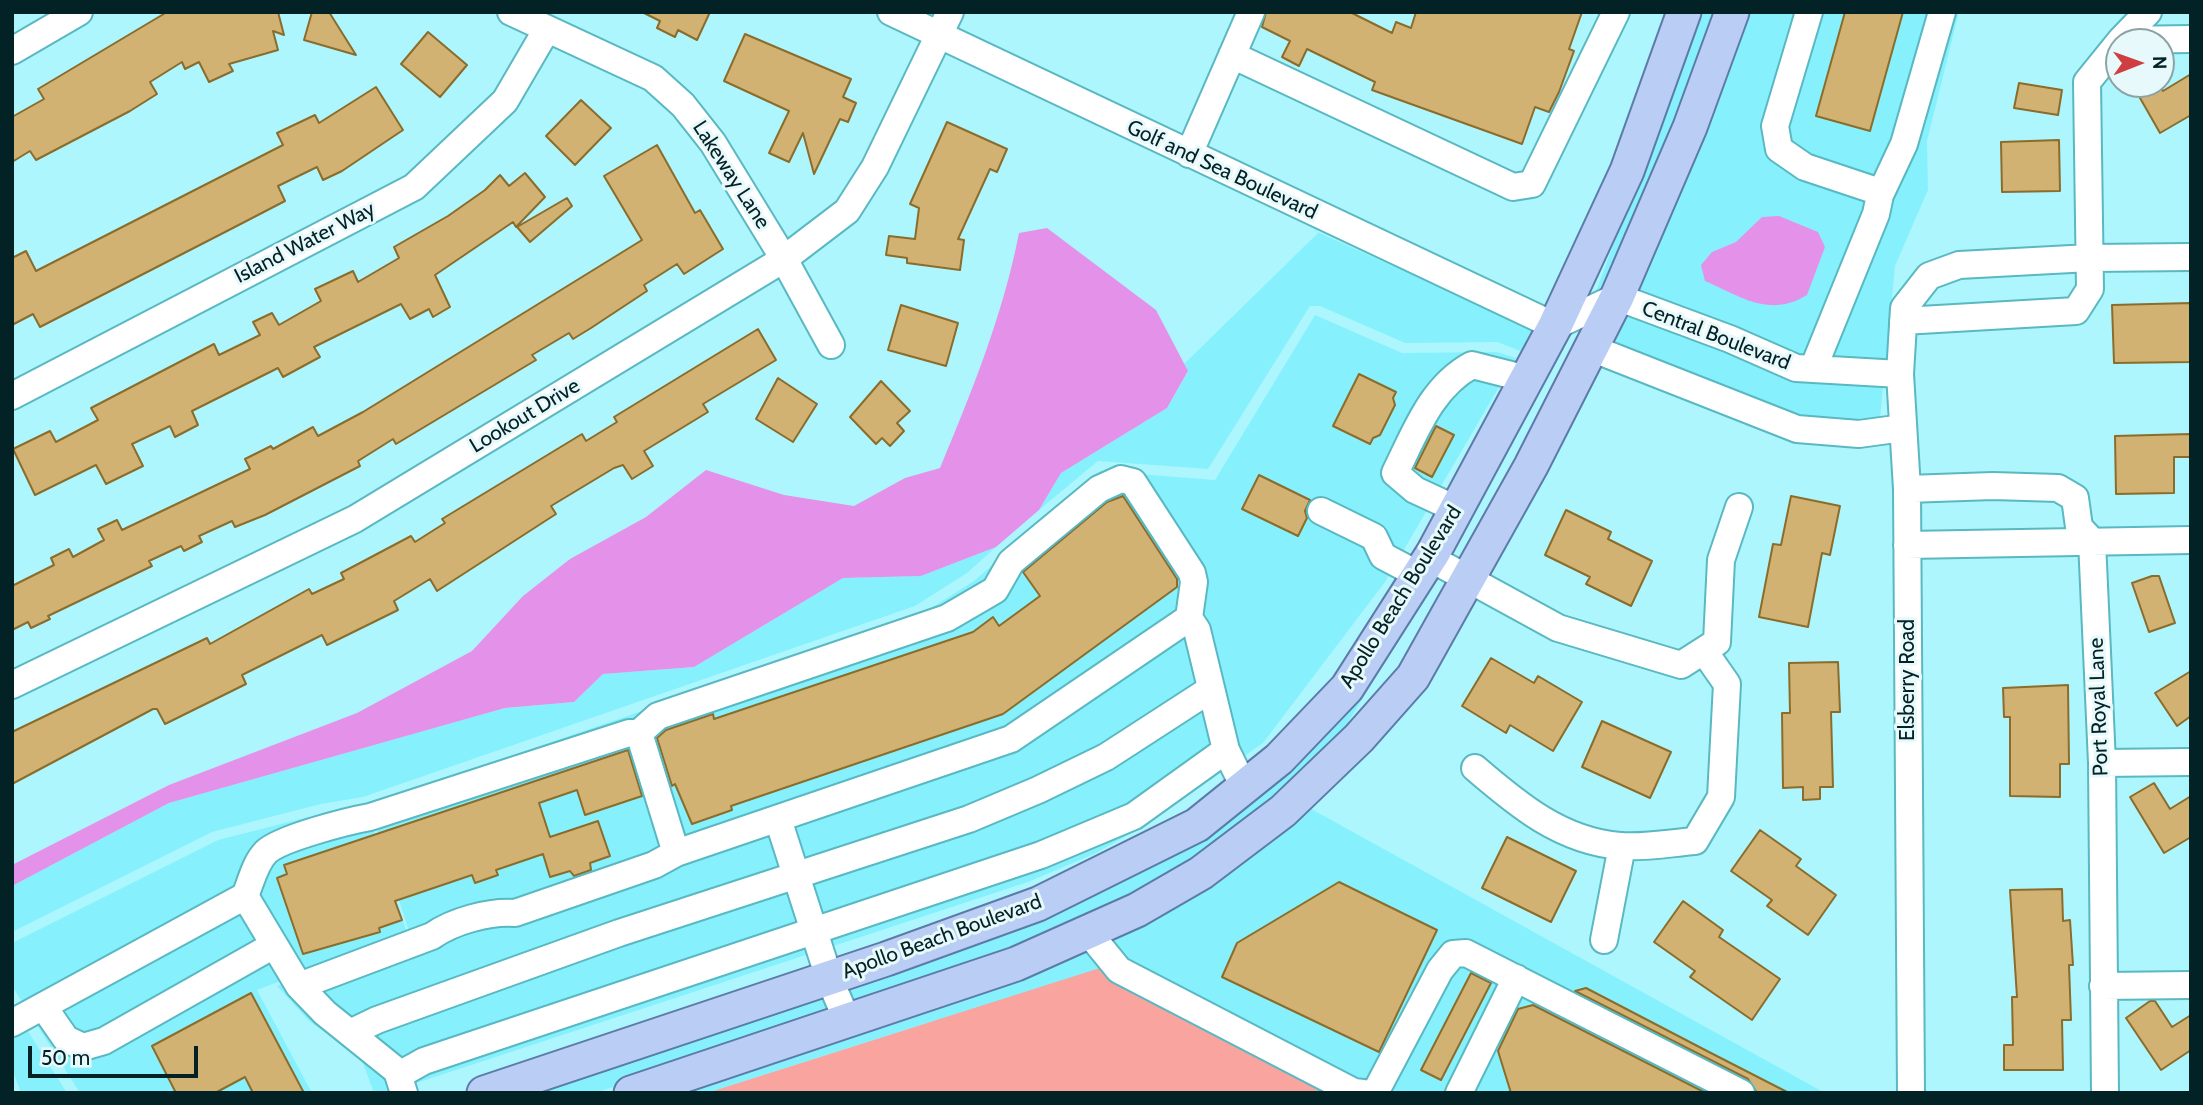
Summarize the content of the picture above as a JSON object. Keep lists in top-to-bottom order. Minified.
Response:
{"streets":{"main road":["Apollo Beach Boulevard"],"street":["Golf and Sea Boulevard","Lakeway Lane","Island Water Way","Central Boulevard","Lookout Drive","Elsberry Road","Port Royal Lane"]},"crossings":[["Golf and Sea Boulevard","Lookout Drive"],["Golf and Sea Boulevard","Apollo Beach Boulevard"],["Lakeway Lane","Island Water Way"],["Lakeway Lane","Lookout Drive"],["Central Boulevard","Elsberry Road"],["Elsberry Road","Port Royal Lane"]],"scale_bar":"50 m","north":"right"}
